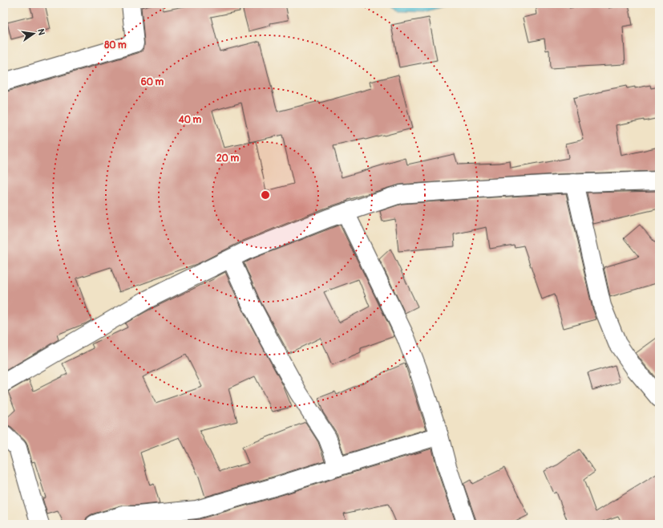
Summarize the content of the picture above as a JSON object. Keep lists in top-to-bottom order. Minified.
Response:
{"north":"right","rings":["80 m","60 m","40 m","20 m"]}
